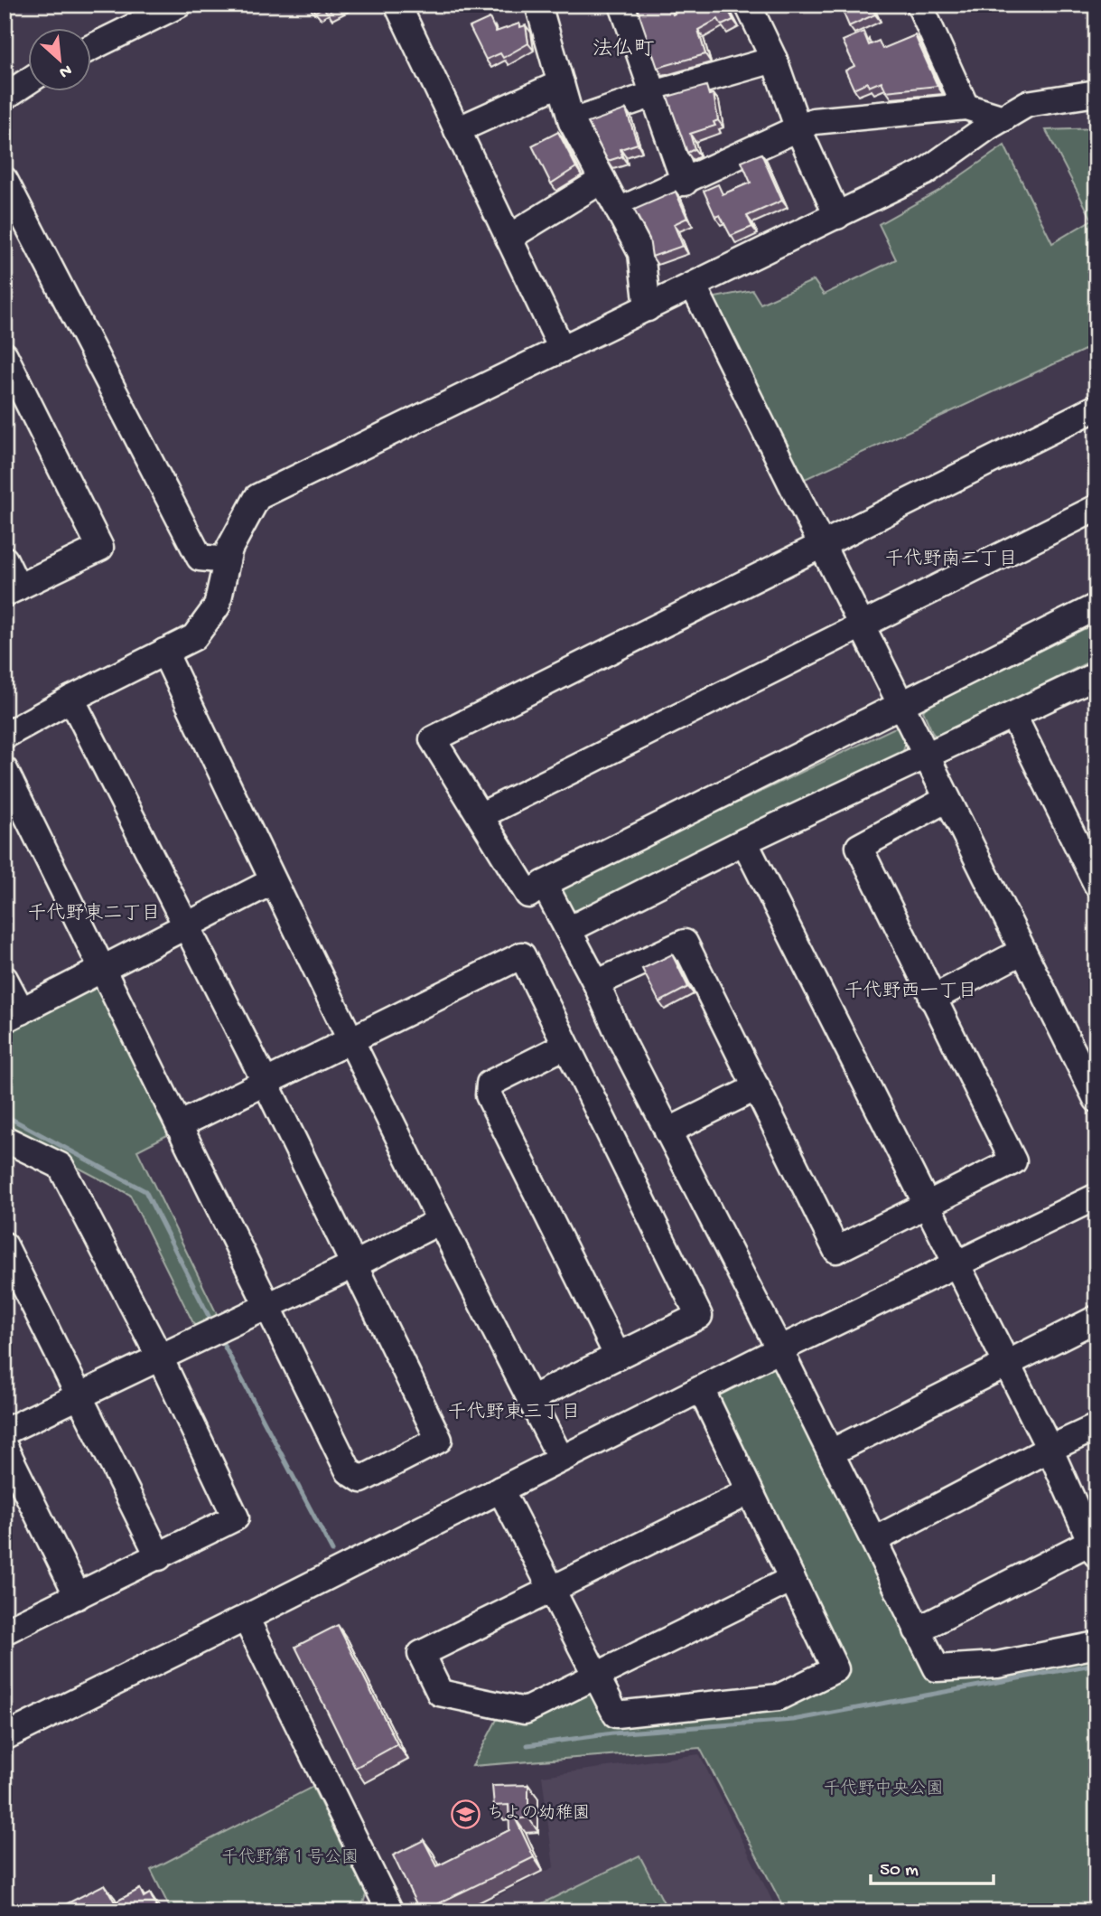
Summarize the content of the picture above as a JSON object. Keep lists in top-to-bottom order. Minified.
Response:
{"districts":["法仏町","千代野南二丁目","千代野東二丁目","千代野西一丁目","千代野東三丁目"],"parks":["千代野中央公園","千代野第１号公園"],"places":{"school or university":["ちよの幼稚園"]},"scale_bar":"50 m","north":"bottom right"}
